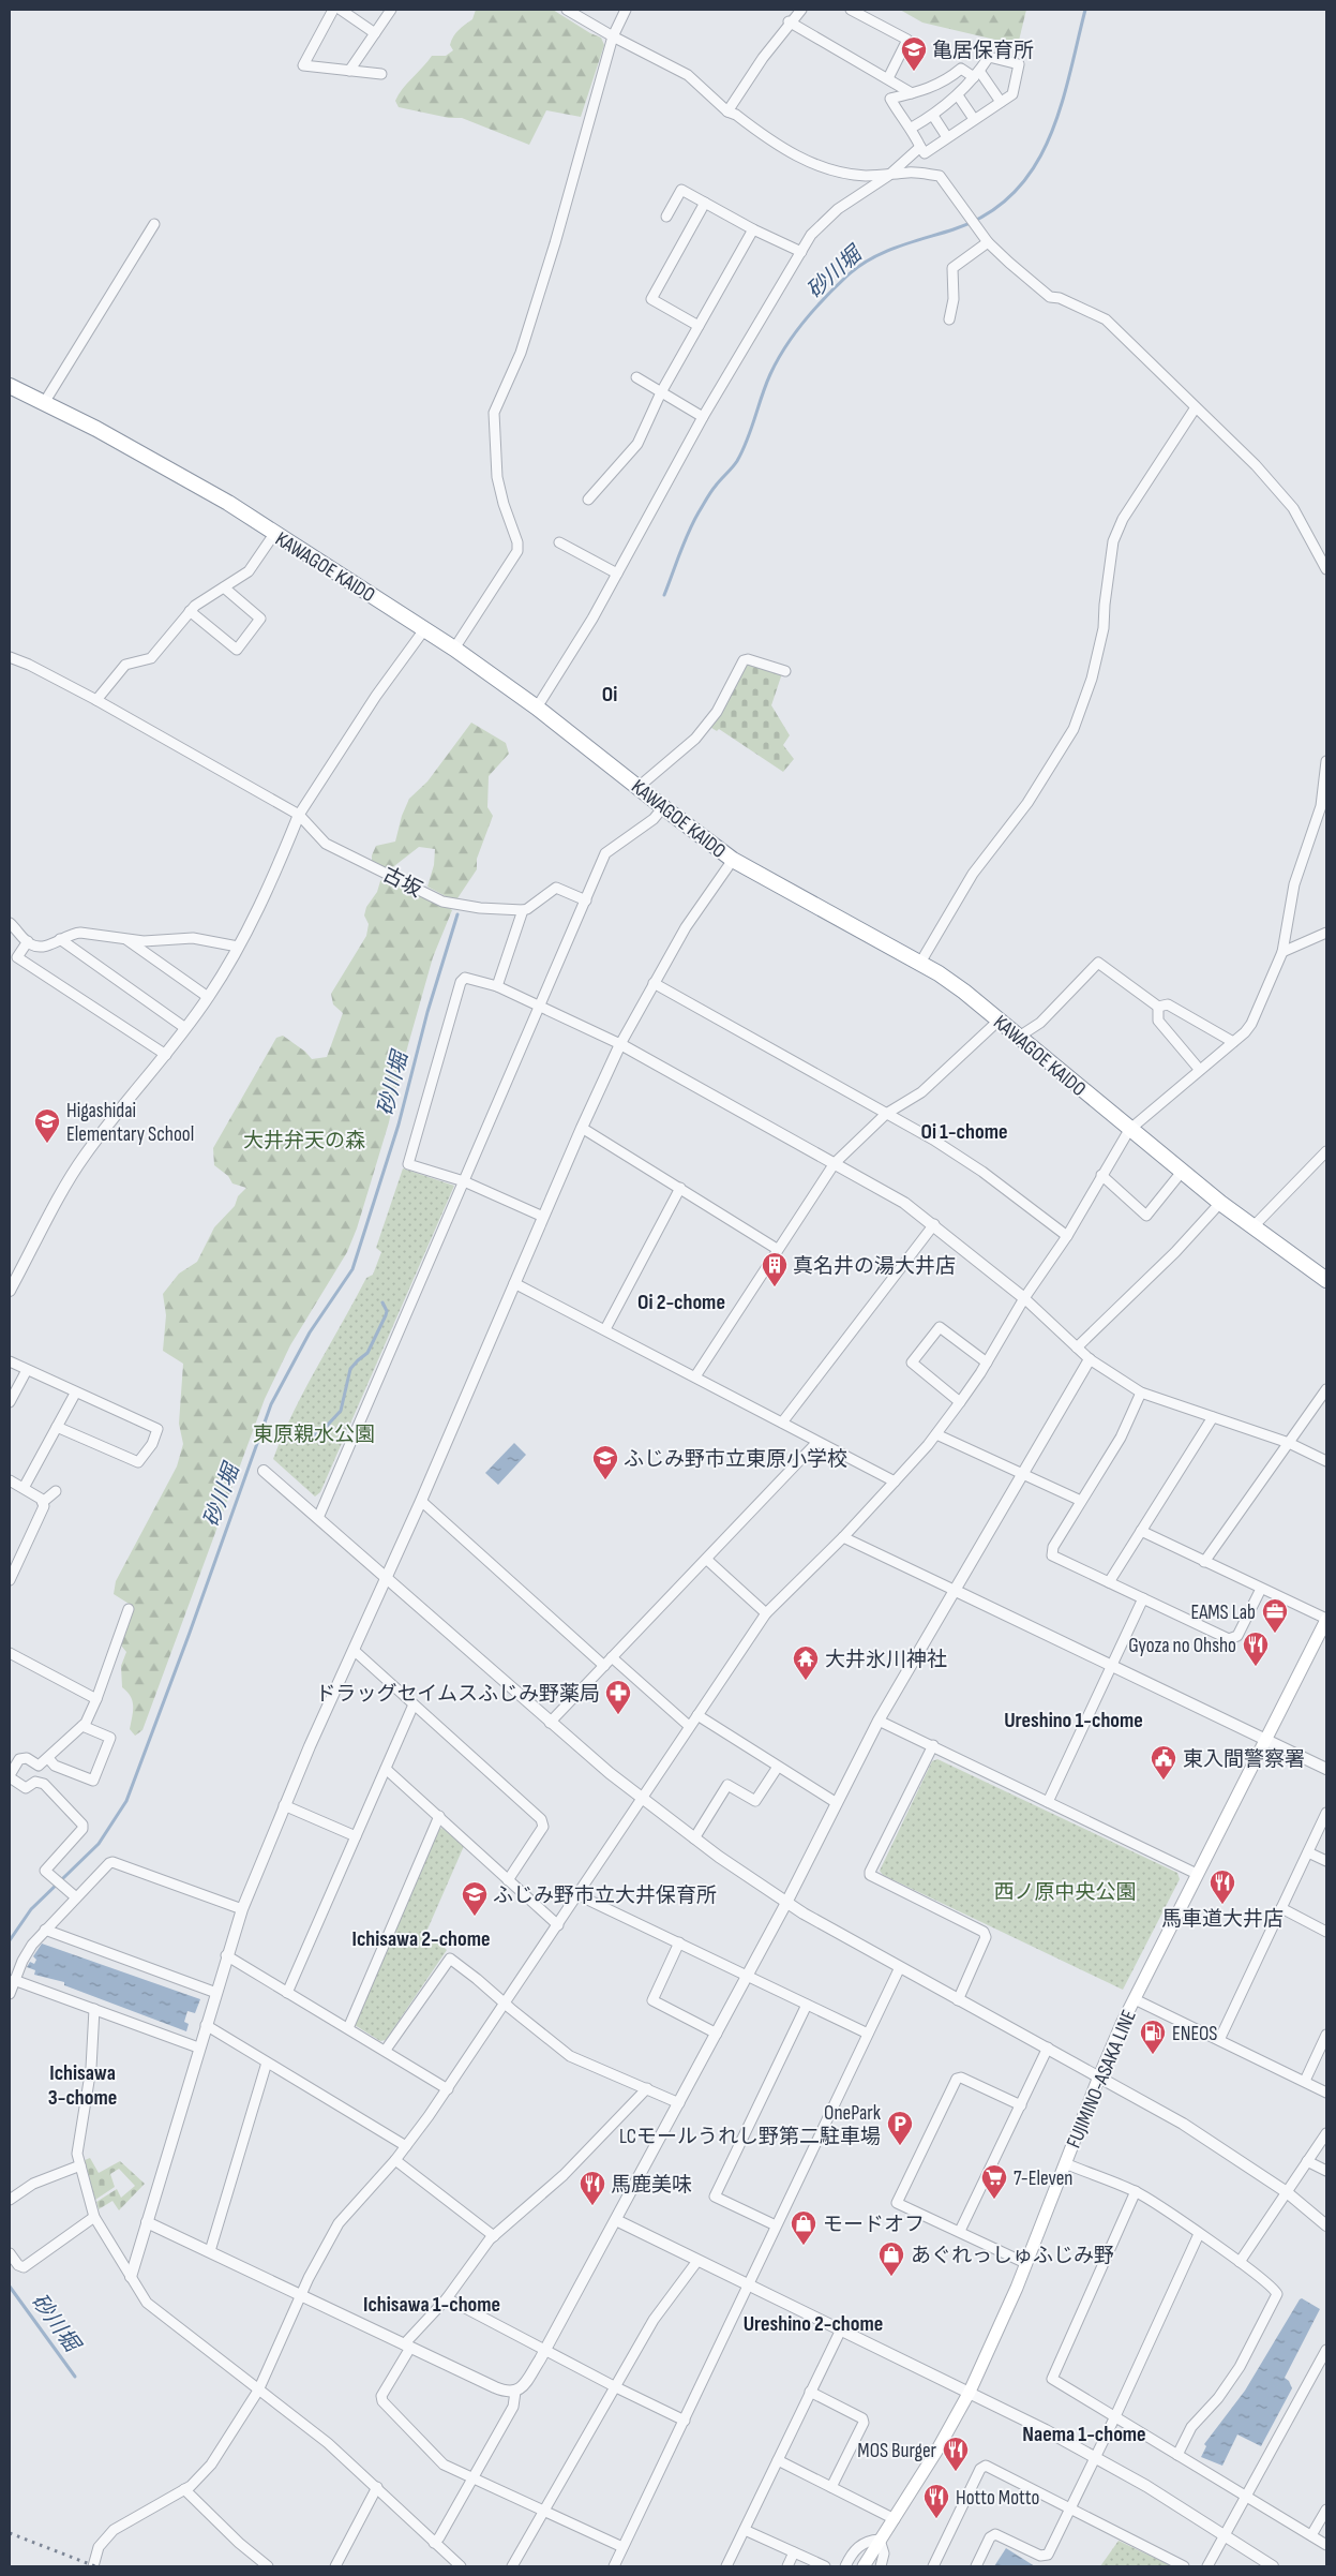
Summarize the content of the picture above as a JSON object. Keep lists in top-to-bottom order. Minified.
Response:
{"streets":{"highway":["KAWAGOE KAIDO"],"main road":["FUJIMINO-ASAKA LINE"],"street":["古坂"]},"districts":["Oi","Oi 1-chome","Oi 2-chome","Ureshino 1-chome","Ichisawa 2-chome","Ichisawa 3-chome","Ichisawa 1-chome","Ureshino 2-chome","Naema 1-chome"],"water":["砂川堀"],"parks":["大井弁天の森","東原親水公園","西ノ原中央公園"],"places":{"school or university":["亀居保育所","Higashidai Elementary School","ふじみ野市立東原小学校","ふじみ野市立大井保育所"],"building":["真名井の湯大井店"],"office":["EAMS Lab"],"restaurant":["Gyoza no Ohsho","馬車道大井店","馬鹿美味","MOS Burger","Hotto Motto"],"temple":["大井氷川神社"],"pharmacy":["ドラッグセイムスふじみ野薬局"],"public building":["東入間警察署"],"fuel station":["ENEOS"],"parking":["OnePark LCモールうれし野第二駐車場"],"supermarket":["7-Eleven"],"shop":["モードオフ","あぐれっしゅふじみ野"]}}
